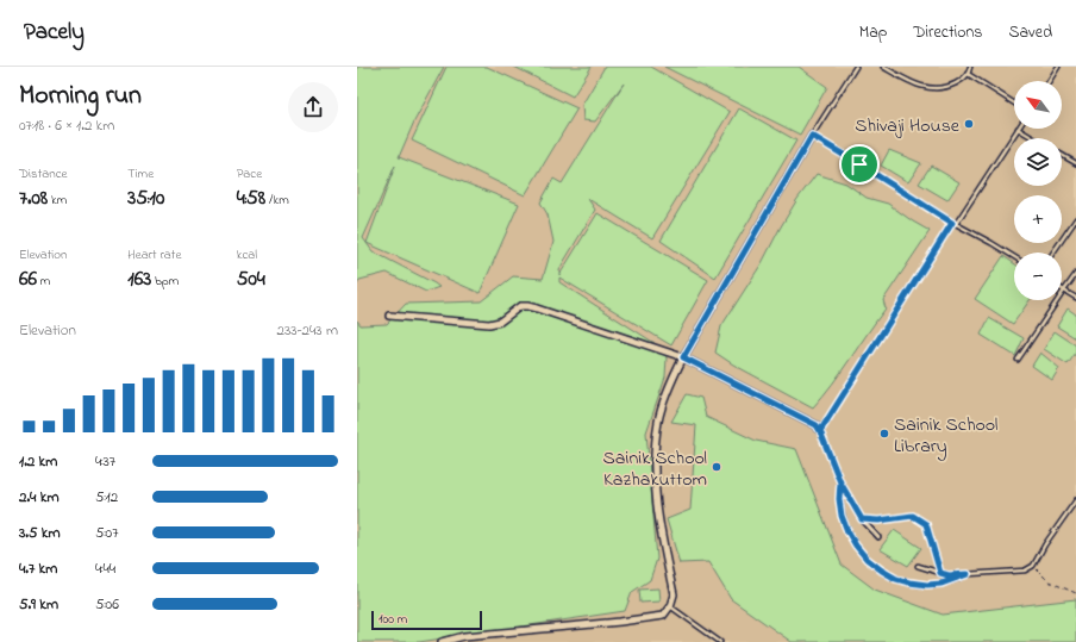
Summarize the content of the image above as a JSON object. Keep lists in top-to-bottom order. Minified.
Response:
{"places":["Shivaji House","Sainik School Library","Sainik School Kazhakuttom"],"scale_bar":"100 m","north":"top left","page":{"header":"Pacely","nav":["Map","Directions","Saved"],"heading":["Morning run","07:18 · 6 × 1.2 km"],"map_buttons":["+","−"],"stats":[["Distance","7.08 km"],["Time","35:10"],["Pace","4:58 /km"],["Elevation","66 m"],["Heart rate","163 bpm"],["kcal","504"]],"chart":["Elevation","233–243 m"],"list":[{"name":"1.2 km","note":"4:37"},{"name":"2.4 km","note":"5:12"},{"name":"3.5 km","note":"5:07"},{"name":"4.7 km","note":"4:44"},{"name":"5.9 km","note":"5:06"}],"scale":"100 m"}}
